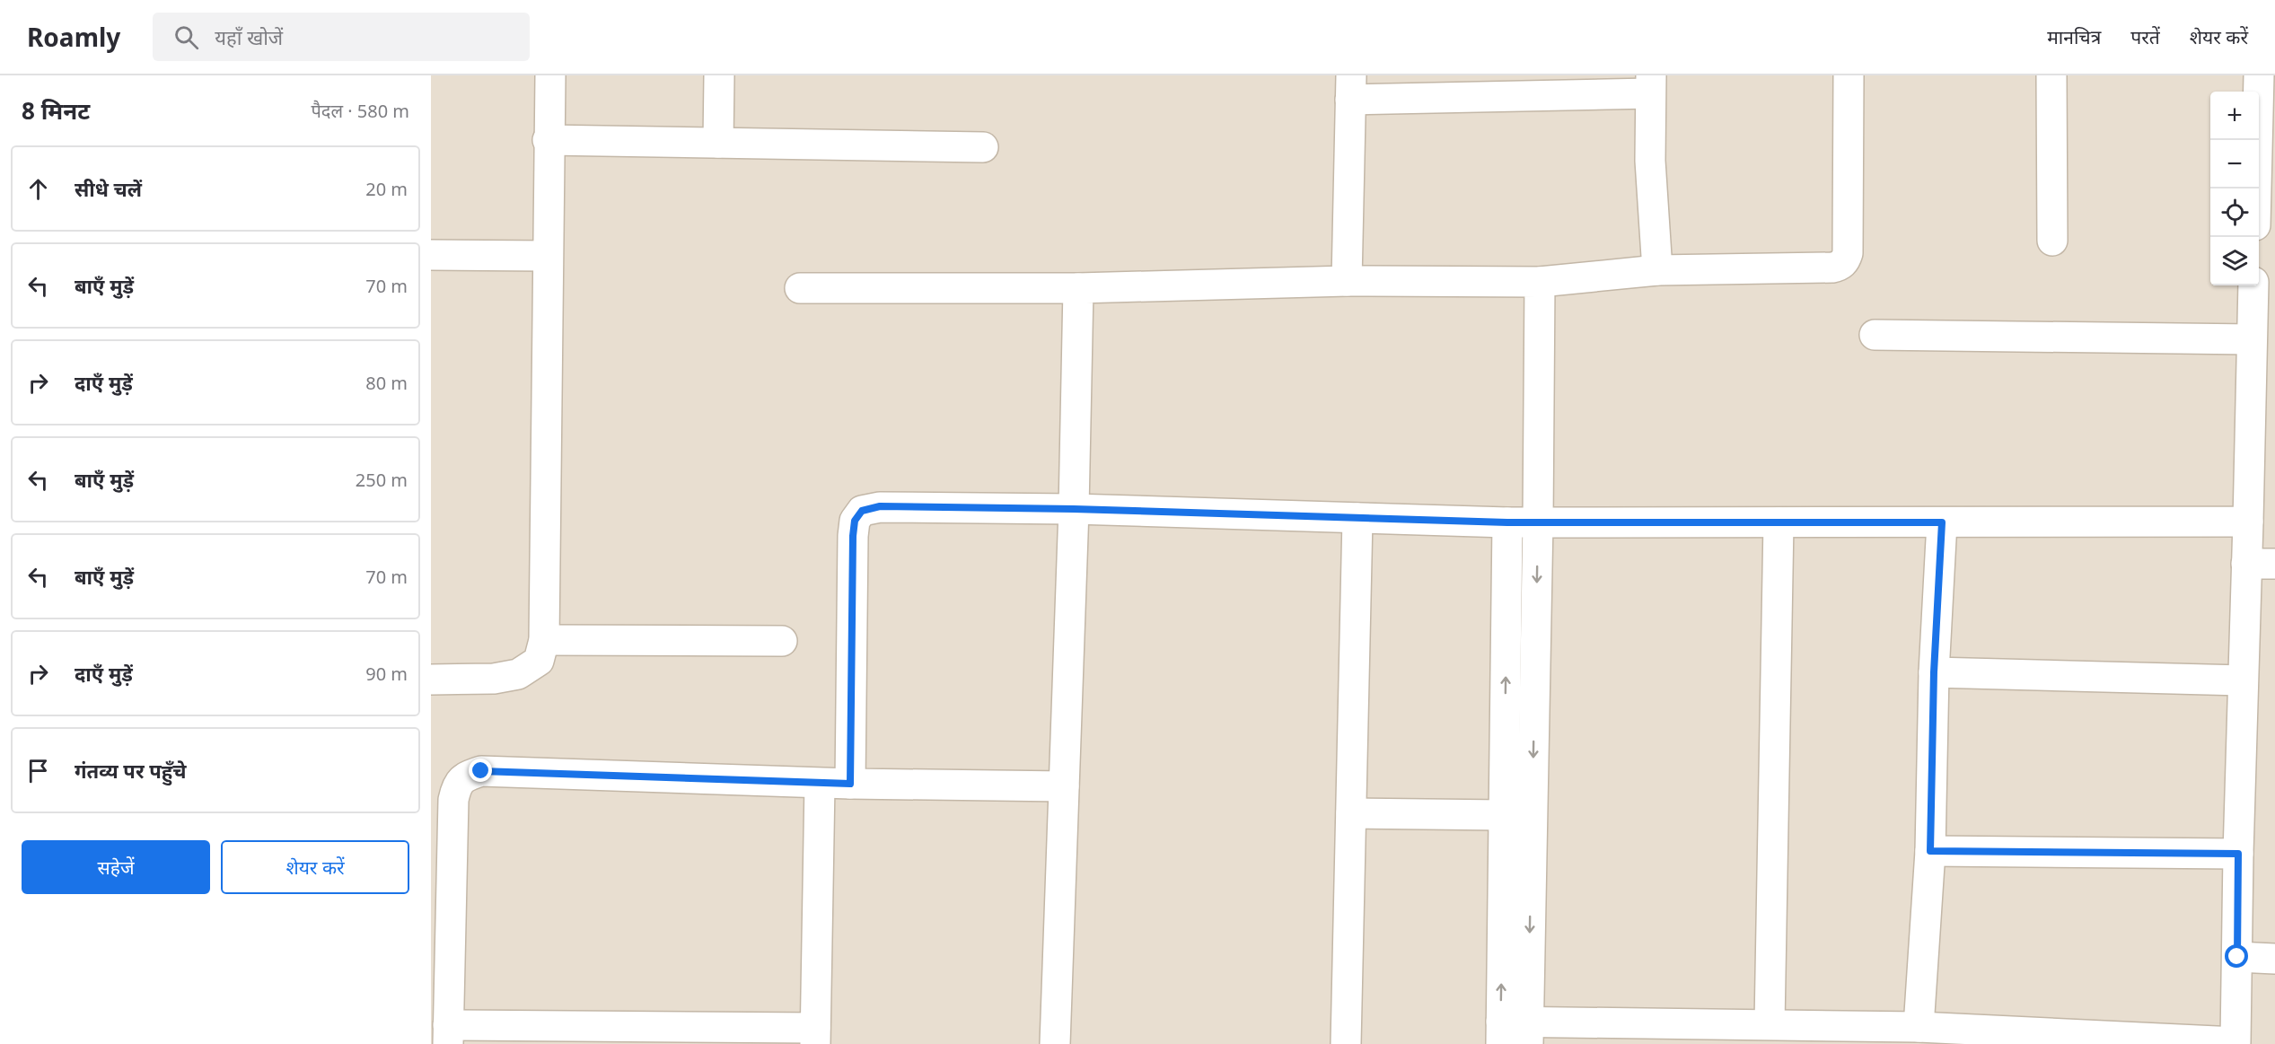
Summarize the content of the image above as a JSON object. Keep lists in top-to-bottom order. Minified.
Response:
{"page":{"header":"Roamly","search":"यहाँ खोजें","nav":["मानचित्र","परतें","शेयर करें"],"heading":["8 मिनट","पैदल · 580 m"],"map_buttons":["+","−"],"list":[["सीधे चलें","20 m"],["बाएँ मुड़ें","70 m"],["दाएँ मुड़ें","80 m"],["बाएँ मुड़ें","250 m"],["बाएँ मुड़ें","70 m"],["दाएँ मुड़ें","90 m"],"गंतव्य पर पहुँचे"],"buttons":["सहेजें","शेयर करें"]}}
